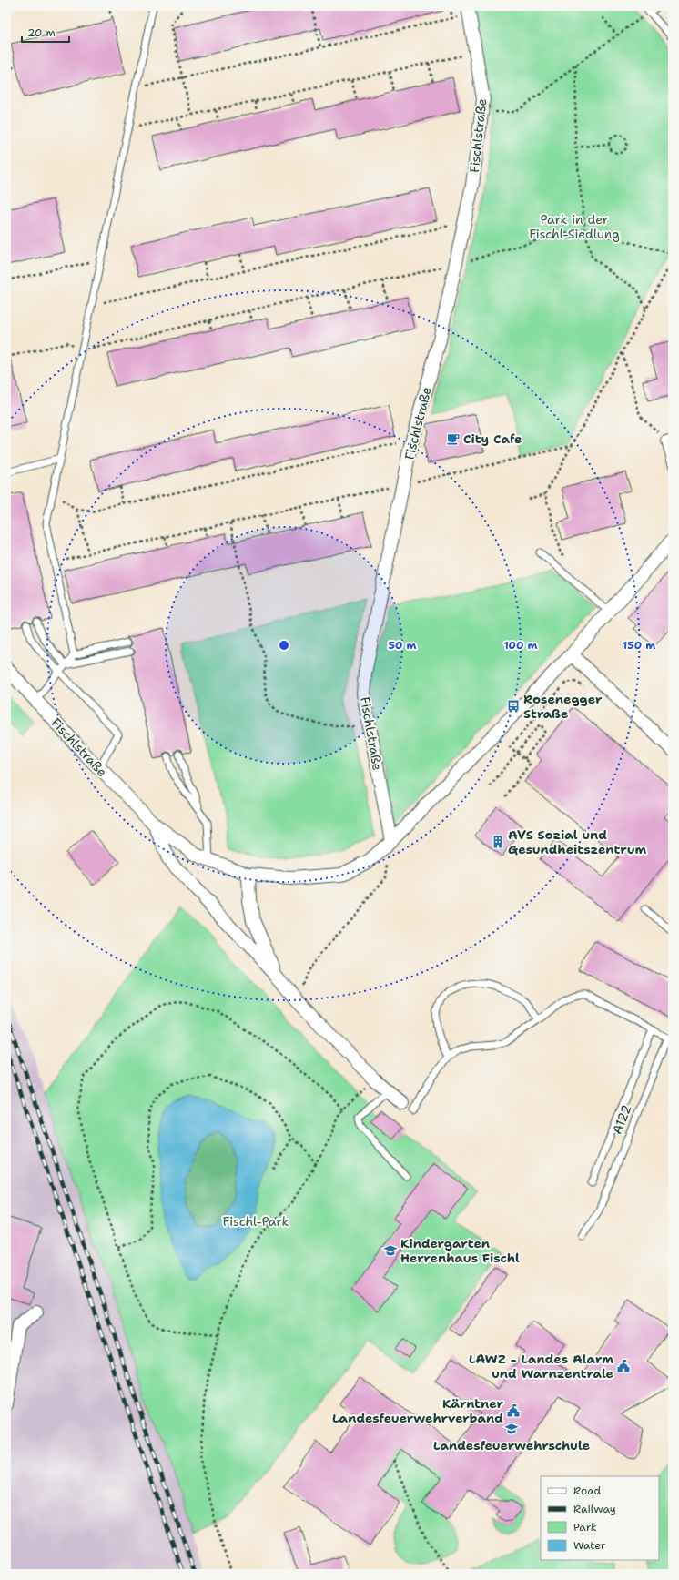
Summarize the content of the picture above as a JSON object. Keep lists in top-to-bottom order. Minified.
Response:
{"streets":{"street":["Fischlstraße"],"lane":["A122"]},"parks":["Park in der Fischl-Siedlung","Fischl-Park"],"places":{"cafe":["City Cafe"],"bus stop":["Rosenegger Straße"],"building":["AVS Sozial und Gesundheitszentrum"],"school or university":["Kindergarten Herrenhaus Fischl","Landesfeuerwehrschule"],"public building":["LAWZ - Landes Alarm und Warnzentrale","Kärntner Landesfeuerwehrverband"]},"legend":["Road","Railway","Park","Water"],"scale_bar":"20 m","rings":["50 m","100 m","150 m"]}
